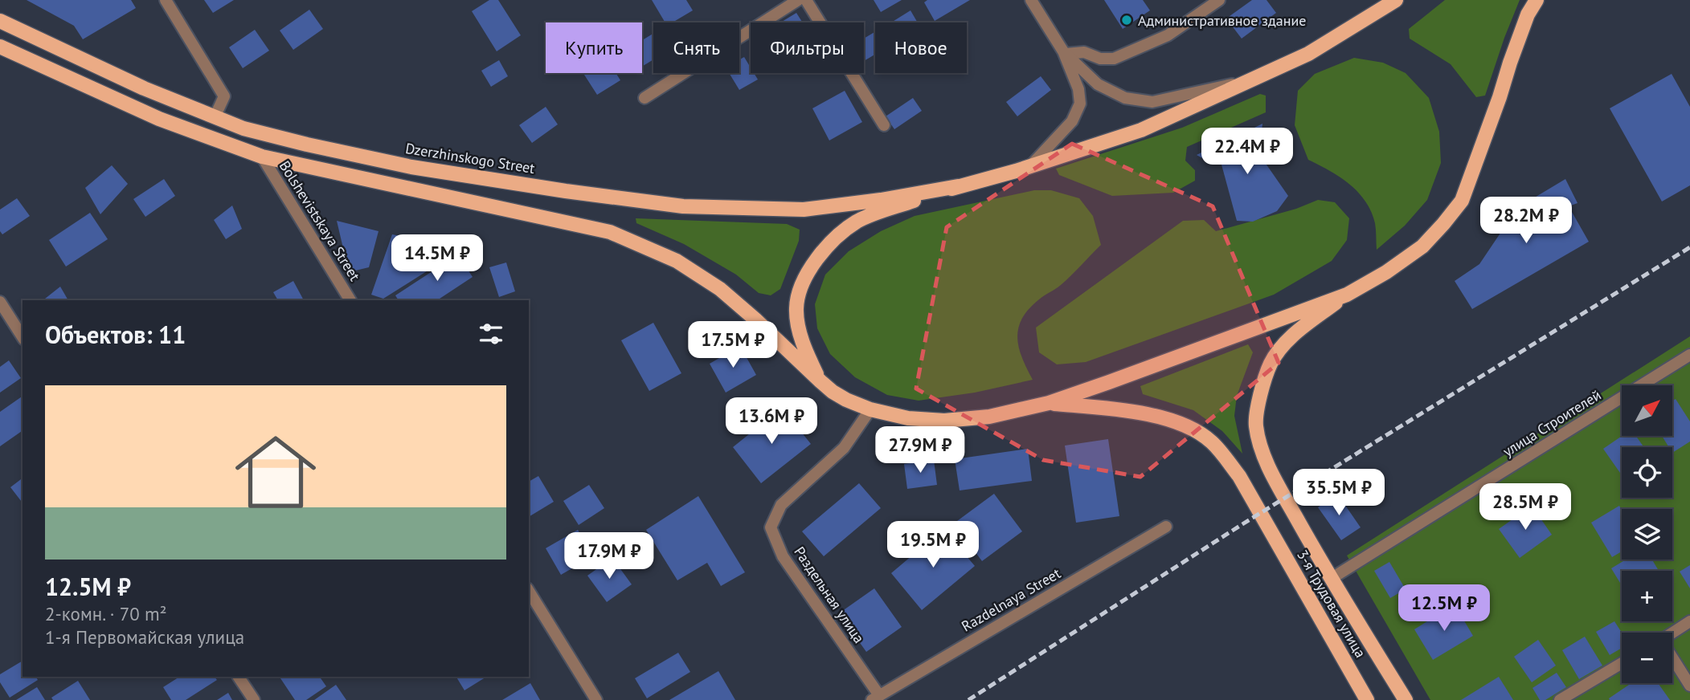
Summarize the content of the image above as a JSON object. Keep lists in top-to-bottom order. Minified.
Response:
{"streets":{"main road":["Dzerzhinskogo Street","3-я Трудовая улица"],"street":["Bolshevistskaya Street","улица Строителей","Раздельная улица","Razdelnaya Street"]},"crossings":[["Раздельная улица","Razdelnaya Street"]],"places":["Административное здание"],"north":"top right","page":{"chip":["Купить","Снять","Фильтры","Новое"],"price":["22.4M ₽","28.2M ₽","14.5M ₽","17.5M ₽","13.6M ₽","27.9M ₽","35.5M ₽","28.5M ₽","19.5M ₽","17.9M ₽","12.5M ₽"],"heading":"Объектов: 11","list":[{"name":"12.5M ₽","note":"2-комн. · 70 m² · 1-я Первомайская улица"}],"map_buttons":["+","−"]}}
